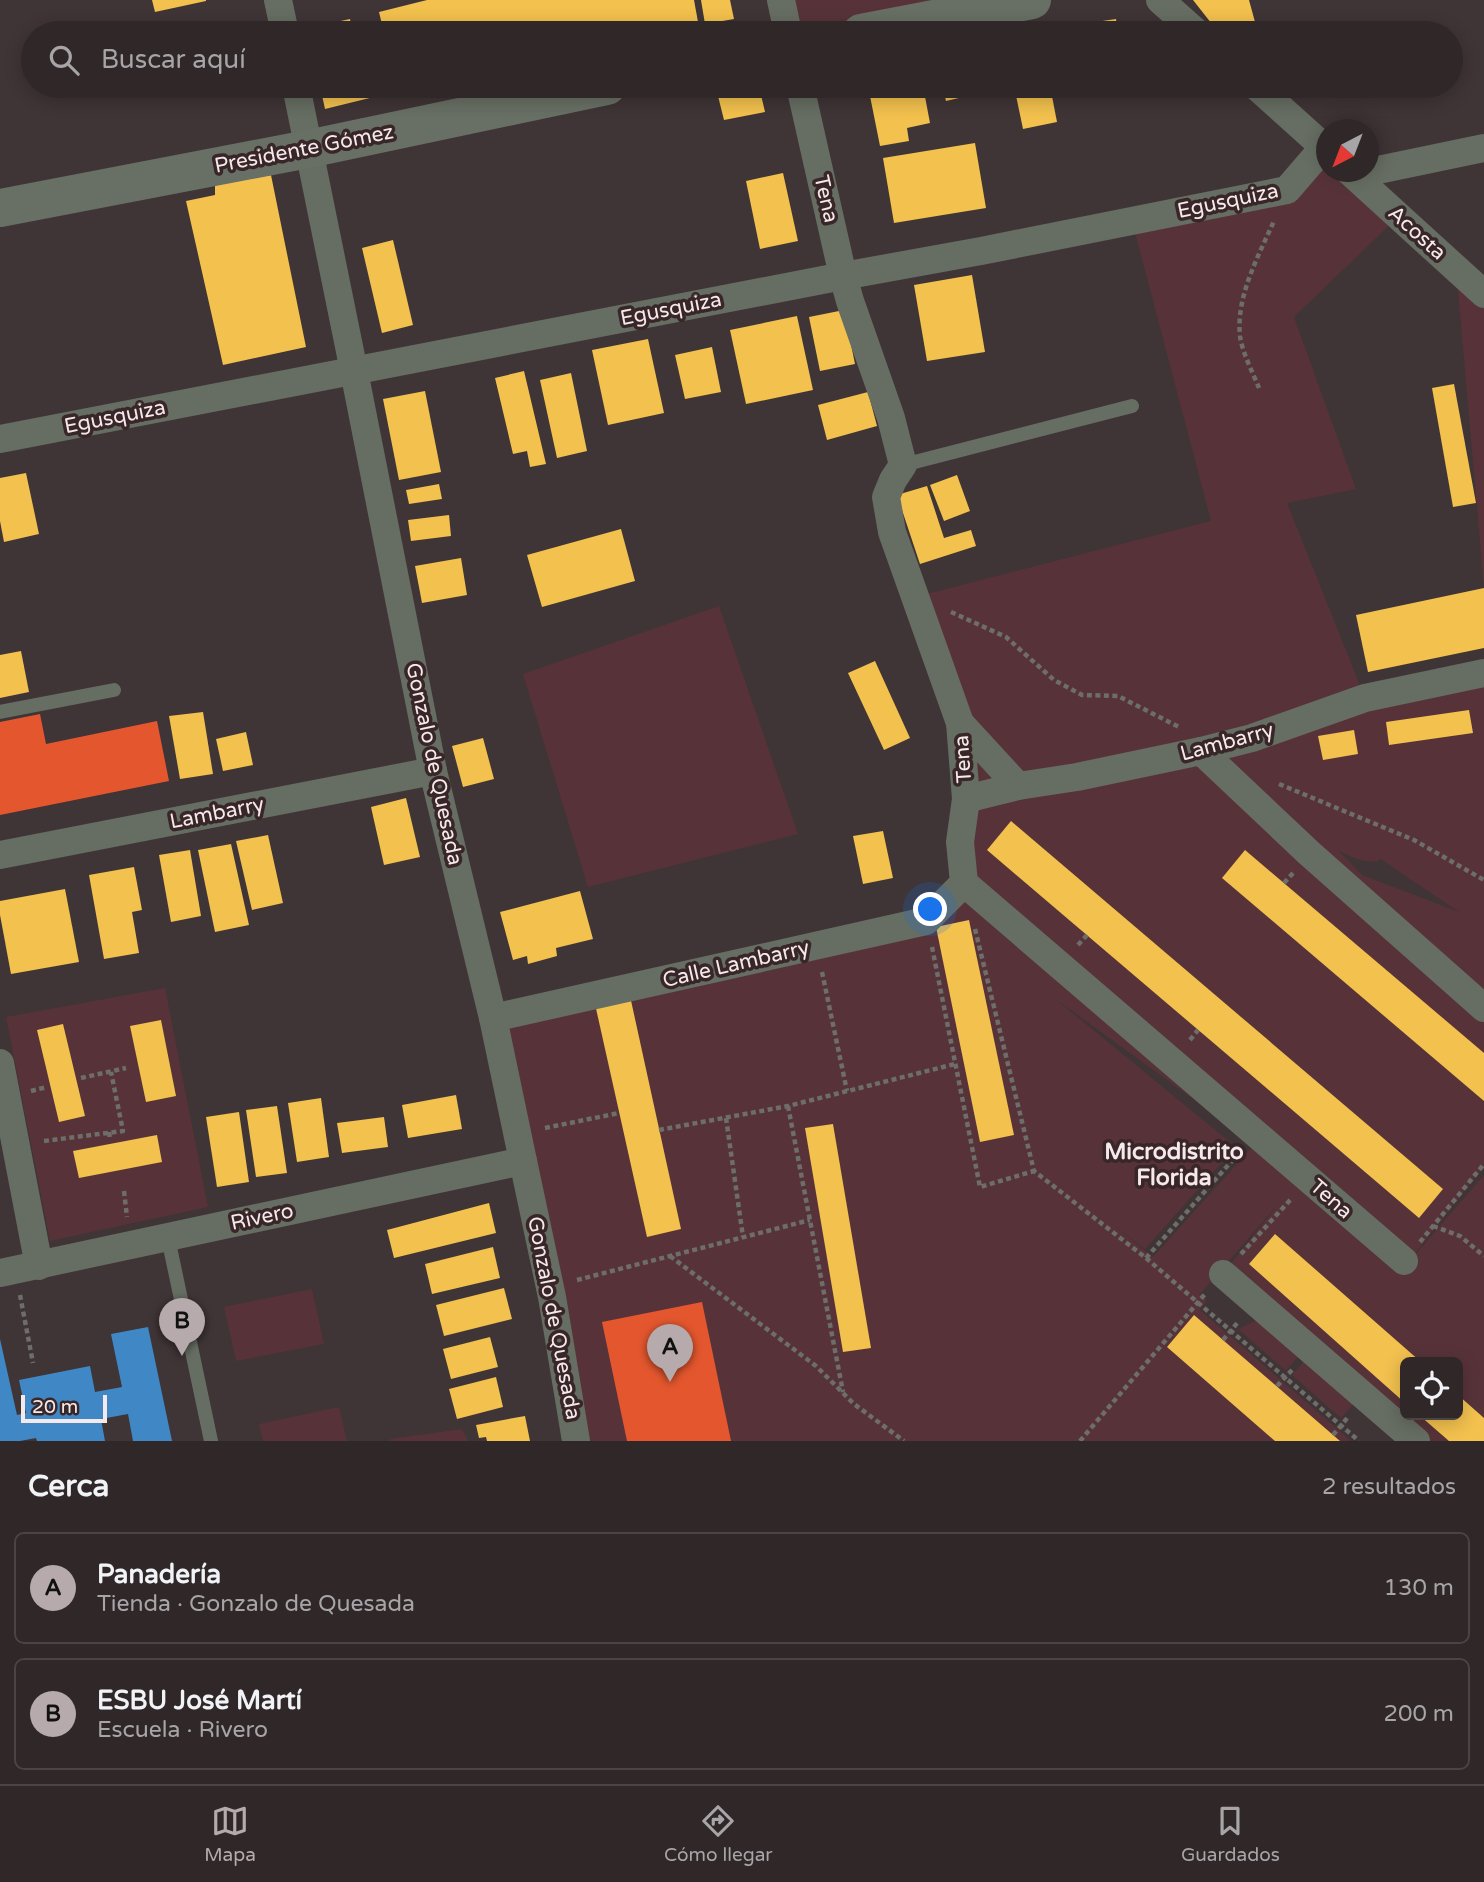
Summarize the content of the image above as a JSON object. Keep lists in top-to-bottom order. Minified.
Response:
{"streets":{"main road":["Presidente Gómez"],"street":["Tena","Egusquiza","Acosta","Lambarry","Gonzalo de Quesada","Calle Lambarry","Rivero"]},"crossings":[["Presidente Gómez","Gonzalo de Quesada"],["Tena","Egusquiza"],["Tena","Lambarry"],["Egusquiza","Gonzalo de Quesada"],["Lambarry","Gonzalo de Quesada"],["Gonzalo de Quesada","Calle Lambarry"],["Gonzalo de Quesada","Rivero"]],"districts":["Microdistrito Florida"],"scale_bar":"20 m","north":"bottom left","page":{"search":"Buscar aquí","pins":["B","A"],"scale":"20 m","heading":["Cerca","2 resultados"],"list":[{"mark":"A","name":"Panadería","note":"Tienda · Gonzalo de Quesada","value":"130 m"},{"mark":"B","name":"ESBU José Martí","note":"Escuela · Rivero","value":"200 m"}],"nav":["Mapa","Cómo llegar","Guardados"]}}
